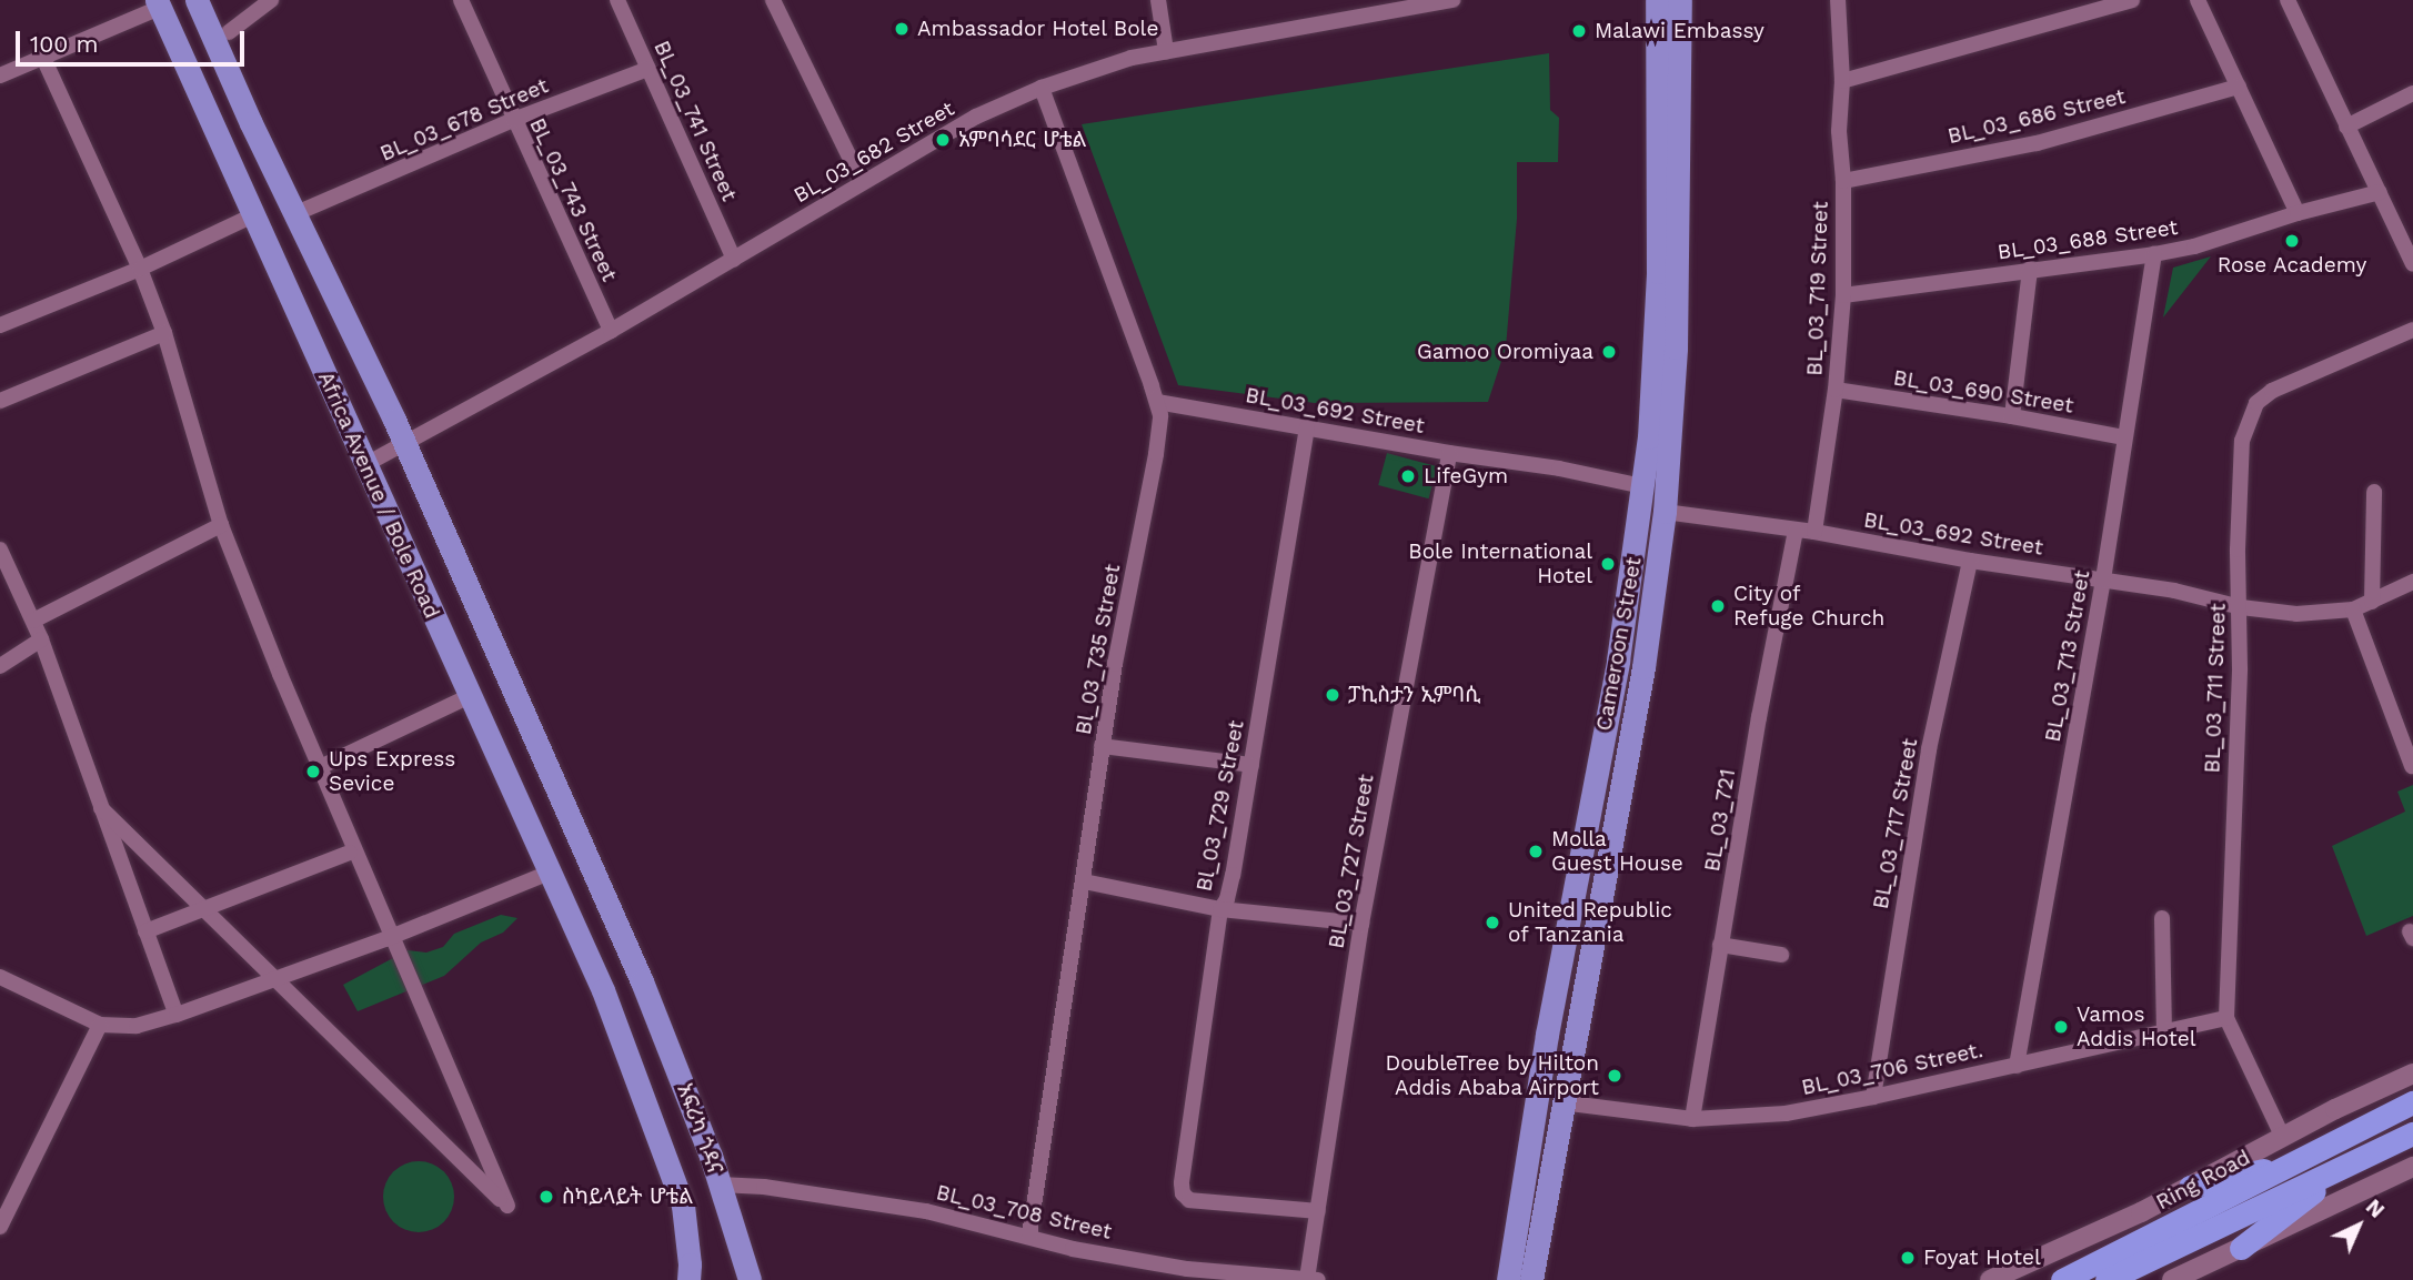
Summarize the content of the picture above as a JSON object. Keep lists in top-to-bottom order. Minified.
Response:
{"streets":{"highway":["Ring Road"],"main road":["Africa Avenue / Bole Road","Cameroon Street","አፍሪካ ጎዳና"],"street":["BL_03_686 Street","BL_03_678 Street","BL_03_741 Street","BL_03_682 Street","BL_03_743 Street","BL_03_688 Street","BL_03_719 Street","BL_03_690 Street","BL_03_692 Street","Bl_03_735 Street","BL_03_713 Street","BL_03_711 Street","Bl_03_729 Street","BL_03_721","BL_03_717 Street","BL_03_727 Street","BL_03_706 Street.","BL_03_708 Street"]},"crossings":[["BL_03_686 Street","BL_03_719 Street"],["BL_03_678 Street","BL_03_741 Street"],["BL_03_678 Street","BL_03_743 Street"],["BL_03_678 Street","Africa Avenue / Bole Road"],["BL_03_741 Street","BL_03_682 Street"],["BL_03_682 Street","BL_03_743 Street"],["BL_03_682 Street","Africa Avenue / Bole Road"],["BL_03_682 Street","Bl_03_735 Street"],["BL_03_688 Street","BL_03_719 Street"],["BL_03_688 Street","BL_03_713 Street"],["BL_03_719 Street","BL_03_690 Street"],["BL_03_719 Street","BL_03_692 Street"],["BL_03_690 Street","BL_03_713 Street"],["BL_03_692 Street","Cameroon Street"],["BL_03_692 Street","Bl_03_735 Street"],["BL_03_692 Street","BL_03_713 Street"],["BL_03_692 Street","BL_03_711 Street"],["BL_03_692 Street","Bl_03_729 Street"],["BL_03_692 Street","BL_03_721"],["BL_03_692 Street","BL_03_717 Street"],["BL_03_692 Street","BL_03_727 Street"],["Africa Avenue / Bole Road","አፍሪካ ጎዳና"],["Cameroon Street","BL_03_706 Street."],["Bl_03_735 Street","BL_03_708 Street"],["BL_03_713 Street","BL_03_706 Street."],["BL_03_711 Street","BL_03_706 Street."],["BL_03_711 Street","Ring Road"],["Bl_03_729 Street","BL_03_727 Street"],["BL_03_721","BL_03_706 Street."],["BL_03_717 Street","BL_03_706 Street."],["BL_03_727 Street","BL_03_708 Street"],["አፍሪካ ጎዳና","BL_03_708 Street"]],"places":["Ambassador Hotel Bole","Malawi Embassy","አምባሳደር ሆቴል","Rose Academy","Gamoo Oromiyaa","LifeGym","Bole International Hotel","City of Refuge Church","ፓኪስታን ኢምባሲ","Ups Express Sevice","Molla Guest House","United Republic of Tanzania","Vamos Addis Hotel","DoubleTree by Hilton Addis Ababa Airport","ስካይላይት ሆቴል","Foyat Hotel"],"scale_bar":"100 m","north":"top right"}
